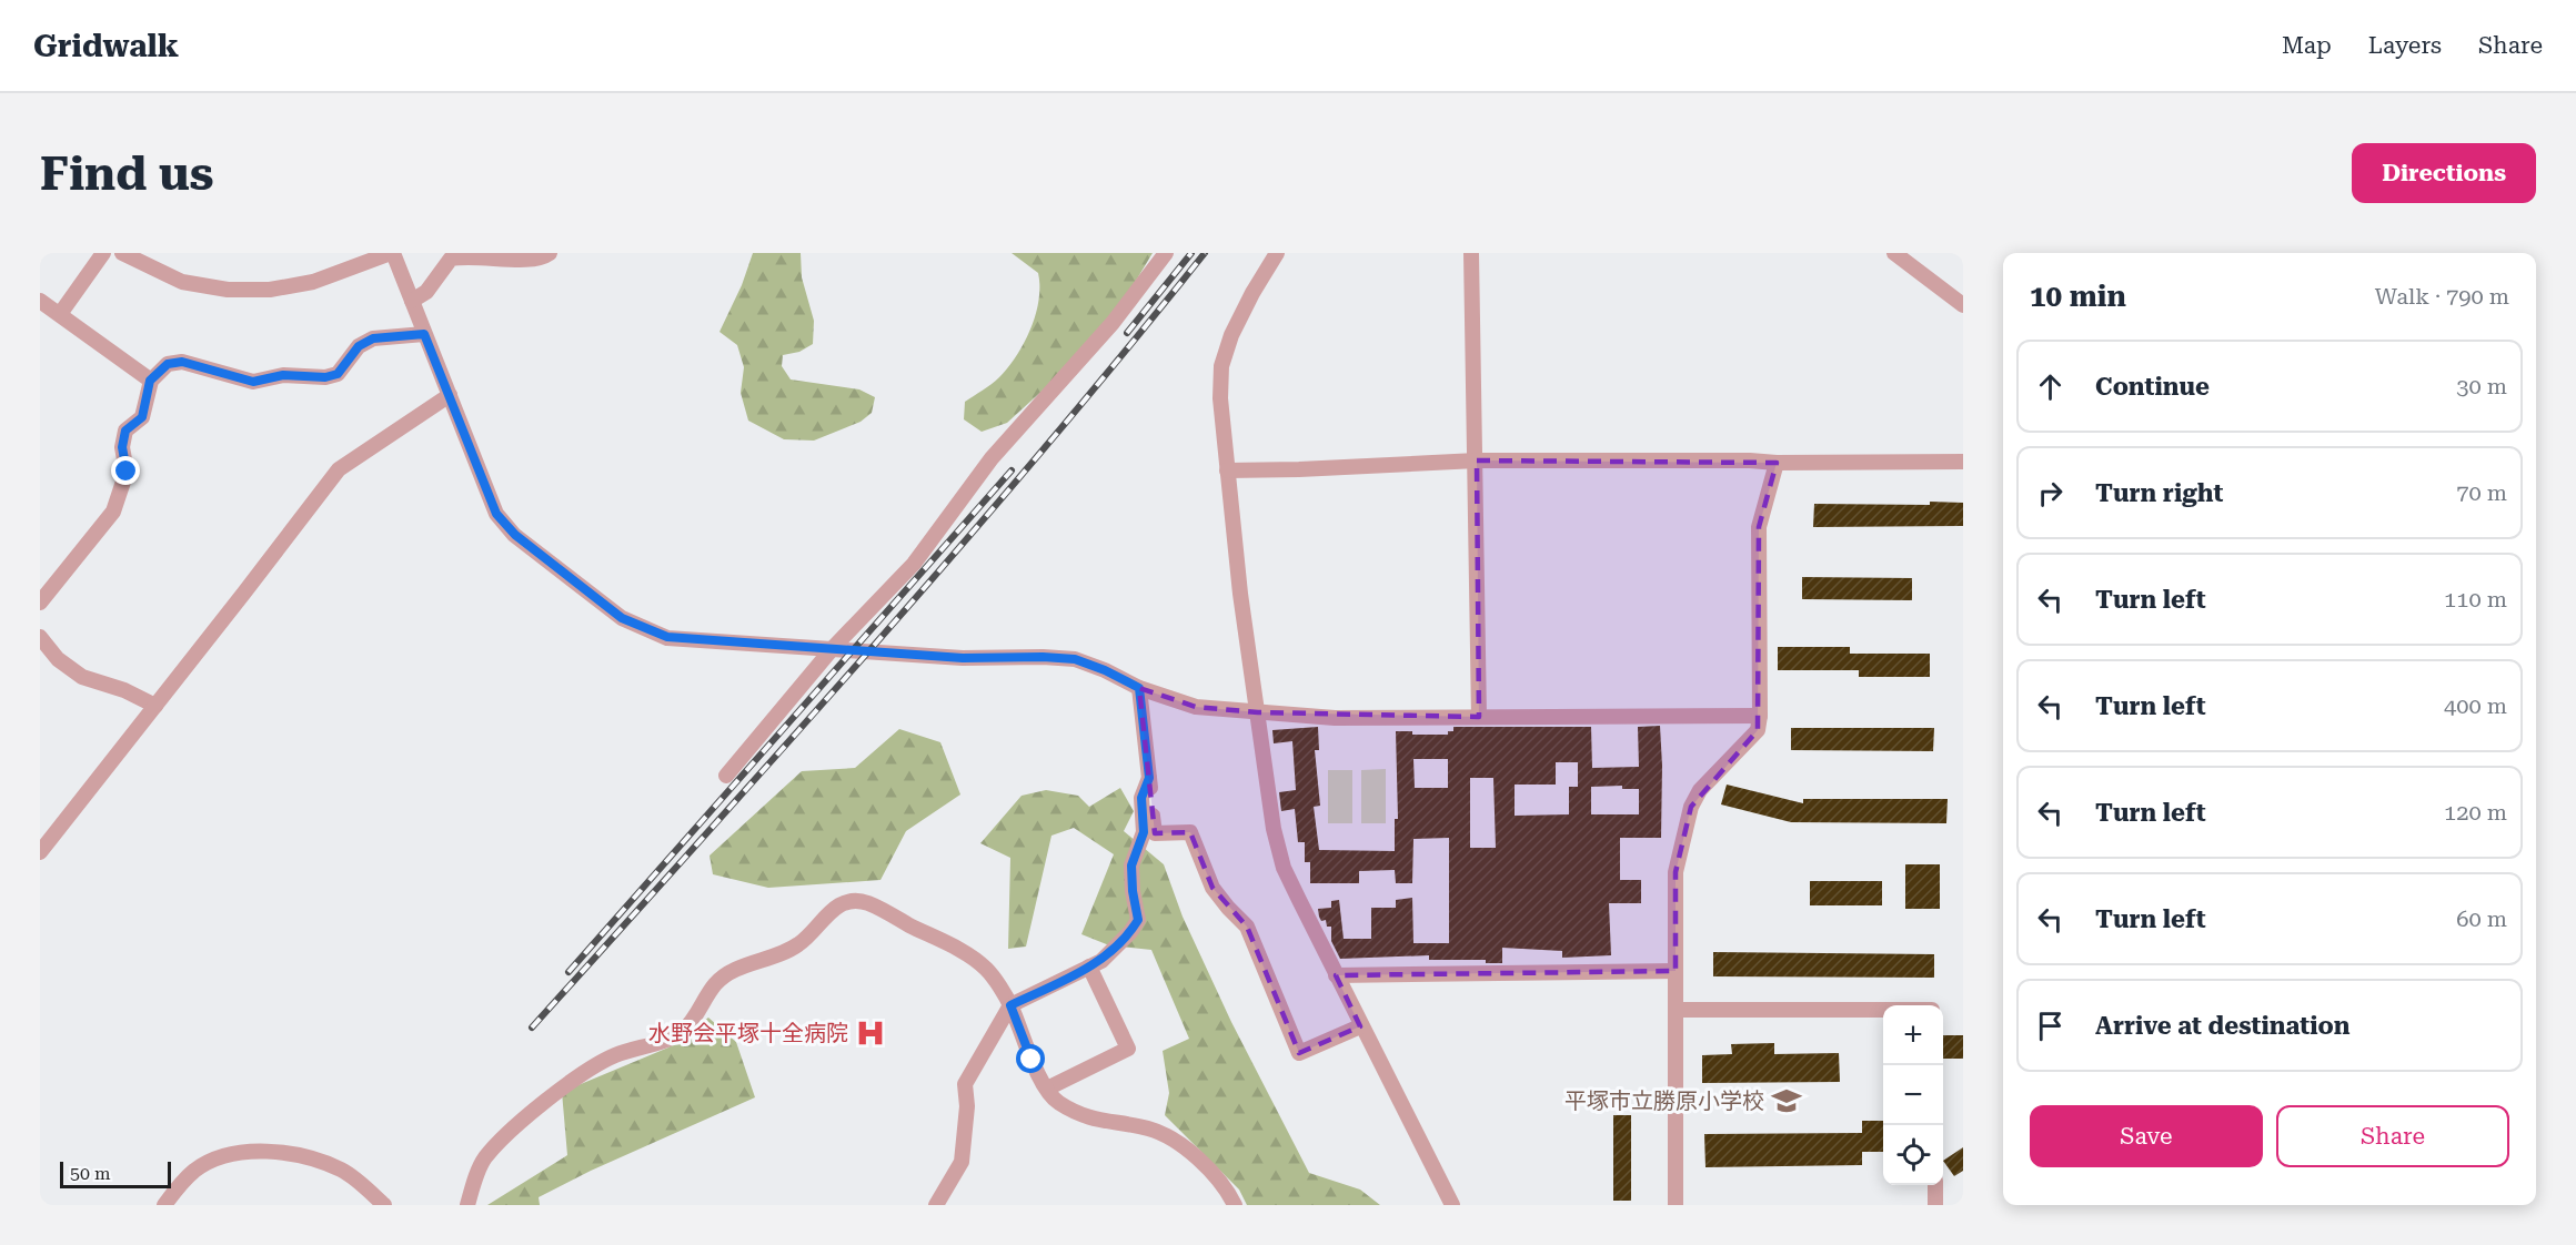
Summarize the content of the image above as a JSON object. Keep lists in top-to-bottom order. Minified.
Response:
{"places":{"hospital":["水野会平塚十全病院"],"school or university":["平塚市立勝原小学校"]},"scale_bar":"50 m","page":{"header":"Gridwalk","nav":["Map","Layers","Share"],"buttons":["Directions",["Save","Share"]],"title":"Find us","heading":["10 min","Walk · 790 m"],"list":[["Continue","30 m"],["Turn right","70 m"],["Turn left","110 m"],["Turn left","400 m"],["Turn left","120 m"],["Turn left","60 m"],"Arrive at destination"],"map_buttons":["+","−"],"scale":"50 m"}}
